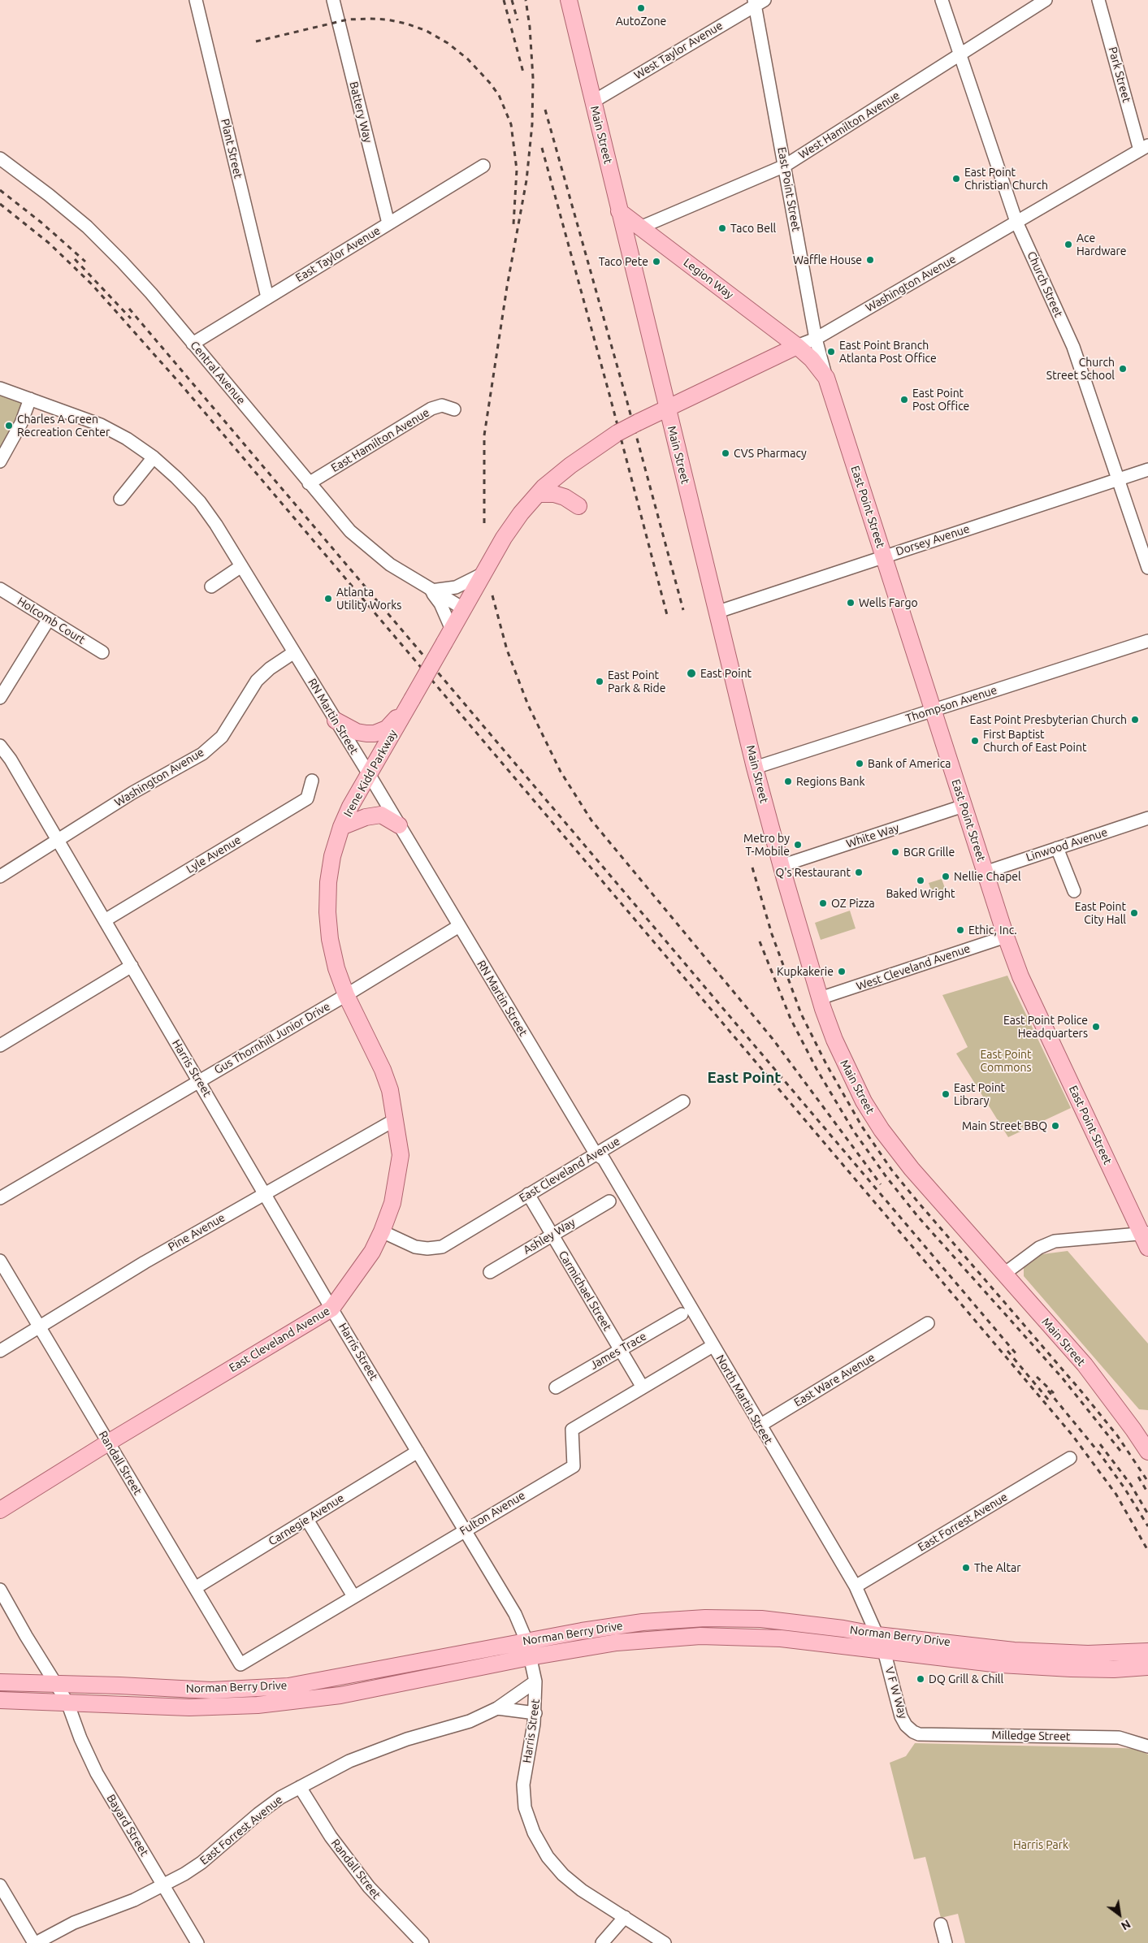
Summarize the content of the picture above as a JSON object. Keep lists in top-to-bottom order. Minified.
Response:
{"streets":{"main road":["Main Street","East Point Street","Legion Way","Washington Avenue","Irene Kidd Parkway","East Cleveland Avenue","Norman Berry Drive"],"street":["West Taylor Avenue","Park Street","Battery Way","West Hamilton Avenue","Plant Street","East Taylor Avenue","Church Street","Central Avenue","East Hamilton Avenue","Dorsey Avenue","Holcomb Court","Thompson Avenue","RN Martin Street","White Way","Linwood Avenue","Lyle Avenue","West Cleveland Avenue","Gus Thornhill Junior Drive","Harris Street","Pine Avenue","Ashley Way","Carmichael Street","James Trace","East Ware Avenue","North Martin Street","Randall Street","Fulton Avenue","Carnegie Avenue","East Forrest Avenue","V F W Way","Milledge Street","Bayard Street"]},"crossings":[["West Taylor Avenue","Main Street"],["West Taylor Avenue","East Point Street"],["Park Street","Washington Avenue"],["Battery Way","East Taylor Avenue"],["West Hamilton Avenue","East Point Street"],["West Hamilton Avenue","Legion Way"],["West Hamilton Avenue","Church Street"],["Main Street","Legion Way"],["Main Street","Washington Avenue"],["Main Street","Dorsey Avenue"],["Main Street","Thompson Avenue"],["Main Street","Irene Kidd Parkway"],["Main Street","White Way"],["Main Street","West Cleveland Avenue"],["Plant Street","East Taylor Avenue"],["East Point Street","Legion Way"],["East Point Street","Washington Avenue"],["East Point Street","Dorsey Avenue"],["East Point Street","Thompson Avenue"],["East Point Street","White Way"],["East Point Street","Linwood Avenue"],["East Point Street","West Cleveland Avenue"],["East Taylor Avenue","Central Avenue"],["Legion Way","Washington Avenue"],["Washington Avenue","Church Street"],["Washington Avenue","RN Martin Street"],["Washington Avenue","Irene Kidd Parkway"],["Washington Avenue","Harris Street"],["Church Street","Dorsey Avenue"],["Central Avenue","East Hamilton Avenue"],["Central Avenue","Irene Kidd Parkway"],["RN Martin Street","Irene Kidd Parkway"],["RN Martin Street","Gus Thornhill Junior Drive"],["RN Martin Street","East Cleveland Avenue"],["RN Martin Street","North Martin Street"],["Irene Kidd Parkway","Gus Thornhill Junior Drive"],["Irene Kidd Parkway","East Cleveland Avenue"],["Irene Kidd Parkway","Pine Avenue"],["Lyle Avenue","Harris Street"],["Gus Thornhill Junior Drive","Harris Street"],["Harris Street","East Cleveland Avenue"],["Harris Street","Pine Avenue"],["Harris Street","Fulton Avenue"],["Harris Street","Carnegie Avenue"],["Harris Street","East Forrest Avenue"],["Harris Street","Norman Berry Drive"],["East Cleveland Avenue","Carmichael Street"],["East Cleveland Avenue","North Martin Street"],["East Cleveland Avenue","Randall Street"],["Pine Avenue","Randall Street"],["Ashley Way","Carmichael Street"],["Carmichael Street","James Trace"],["Carmichael Street","Fulton Avenue"],["East Ware Avenue","North Martin Street"],["North Martin Street","Fulton Avenue"],["North Martin Street","East Forrest Avenue"],["North Martin Street","Norman Berry Drive"],["North Martin Street","V F W Way"],["Randall Street","Fulton Avenue"],["Randall Street","Carnegie Avenue"],["Randall Street","East Forrest Avenue"],["East Forrest Avenue","Bayard Street"],["Norman Berry Drive","V F W Way"],["Norman Berry Drive","Bayard Street"],["V F W Way","Milledge Street"]],"districts":["East Point"],"parks":["East Point Commons","Harris Park"],"places":["AutoZone","East Point Christian Church","Taco Bell","Ace Hardware","Waffle House","Taco Pete","East Point Branch Atlanta Post Office","Church Street School","East Point Post Office","Charles A Green Recreation Center","CVS Pharmacy","Atlanta Utility Works","Wells Fargo","East Point","East Point Park & Ride","East Point Presbyterian Church","First Baptist Church of East Point","Bank of America","Regions Bank","Metro by T-Mobile","BGR Grille","Q's Restaurant","Nellie Chapel","Baked Wright","OZ Pizza","East Point City Hall","Ethic, Inc.","Kupkakerie","East Point Police Headquarters","East Point Library","Main Street BBQ","The Altar","DQ Grill & Chill"],"north":"bottom right"}
